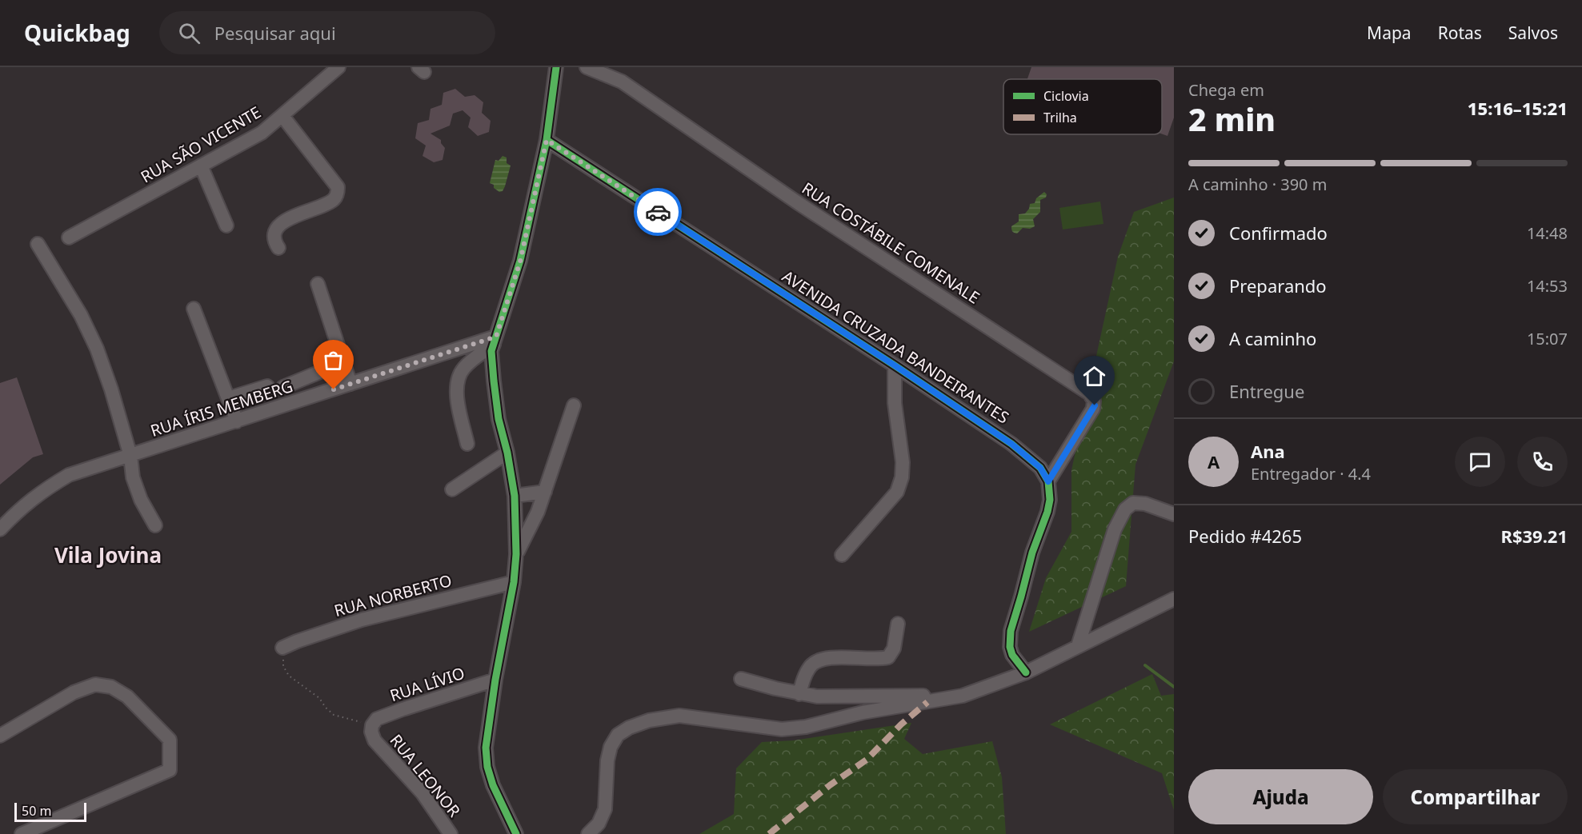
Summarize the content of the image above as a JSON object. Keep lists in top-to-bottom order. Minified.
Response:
{"streets":{"street":["RUA SÃO VICENTE","RUA COSTÁBILE COMENALE","AVENIDA CRUZADA BANDEIRANTES","RUA ÍRIS MEMBERG","RUA NORBERTO","RUA LÍVIO","RUA LEONOR"]},"crossings":[["RUA COSTÁBILE COMENALE","AVENIDA CRUZADA BANDEIRANTES"],["RUA NORBERTO","RUA LEONOR"],["RUA LÍVIO","RUA LEONOR"]],"districts":["Vila Jovina"],"legend":["Ciclovia","Trilha"],"scale_bar":"50 m","page":{"header":"Quickbag","search":"Pesquisar aqui","nav":["Mapa","Rotas","Salvos"],"heading":["2 min","Chega em","15:16–15:21"],"panel":["Ana","Entregador · 4.4","Pedido #4265","R$39.21"],"bar":"A caminho · 390 m","list":[["Confirmado","14:48"],["Preparando","14:53"],["A caminho","15:07"],"Entregue"],"round":"A","buttons":["Ajuda","Compartilhar"],"scale":"50 m"}}
